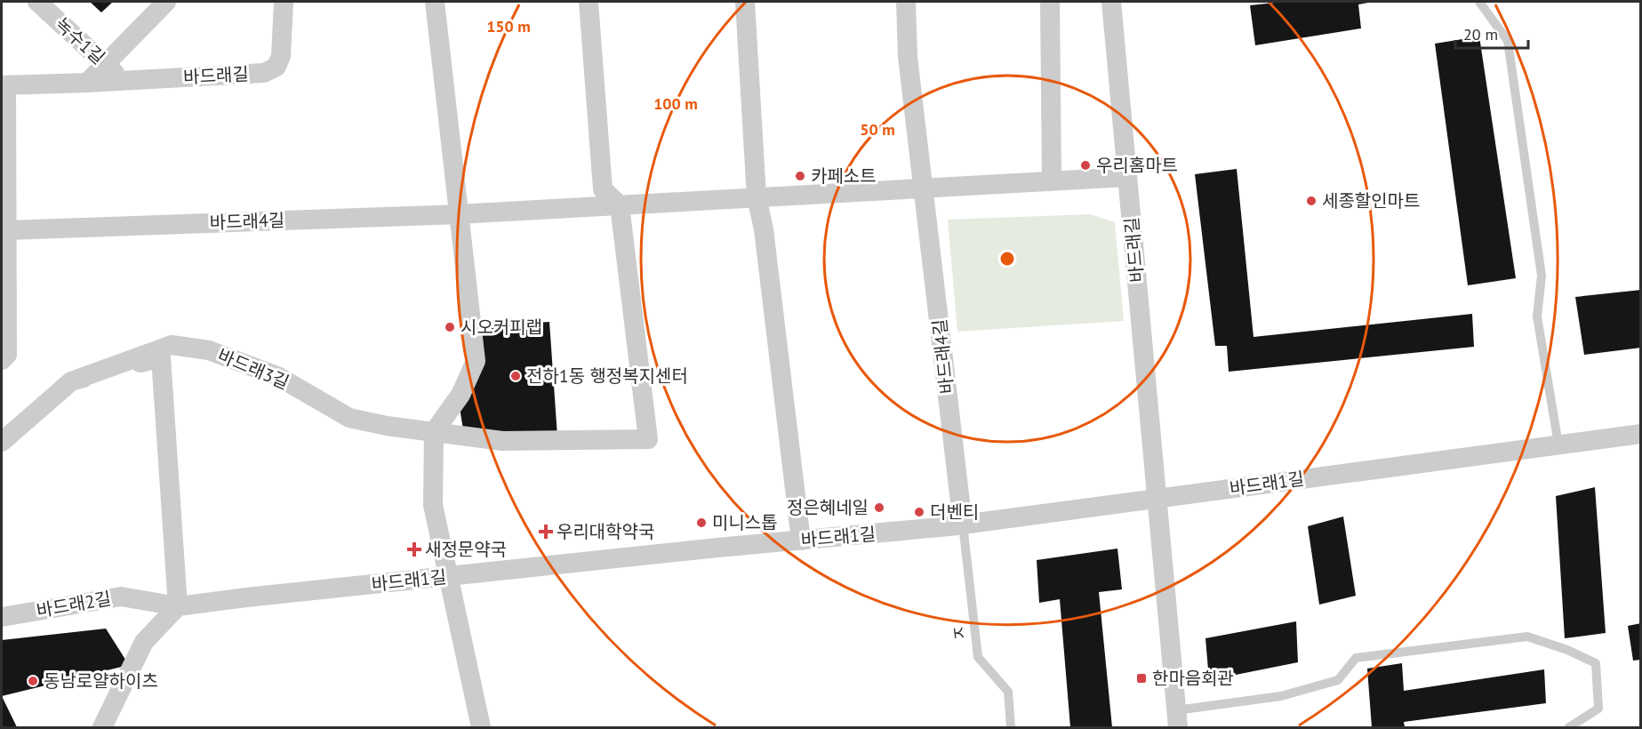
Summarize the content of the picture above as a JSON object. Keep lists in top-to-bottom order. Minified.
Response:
{"streets":{"street":["녹수1길","바드래길","바드래4길","바드래3길","바드래1길","바드래2길"],"lane":["ㅈ"]},"crossings":[["녹수1길","바드래길"],["바드래길","바드래4길"],["바드래길","바드래1길"],["바드래4길","바드래1길"],["바드래4길","ㅈ"],["바드래3길","바드래1길"],["바드래3길","바드래2길"],["바드래1길","바드래2길"],["바드래1길","ㅈ"]],"places":{"other":["우리홈마트","카페소트","세종할인마트","시오커피랩","전하1동 행정복지센터","정은혜네일","더벤티","미니스톱","동남로얄하이츠"],"health":["우리대학약국","새정문약국"],"transit":["한마음회관"]},"scale_bar":"20 m","rings":["150 m","100 m","50 m"]}
